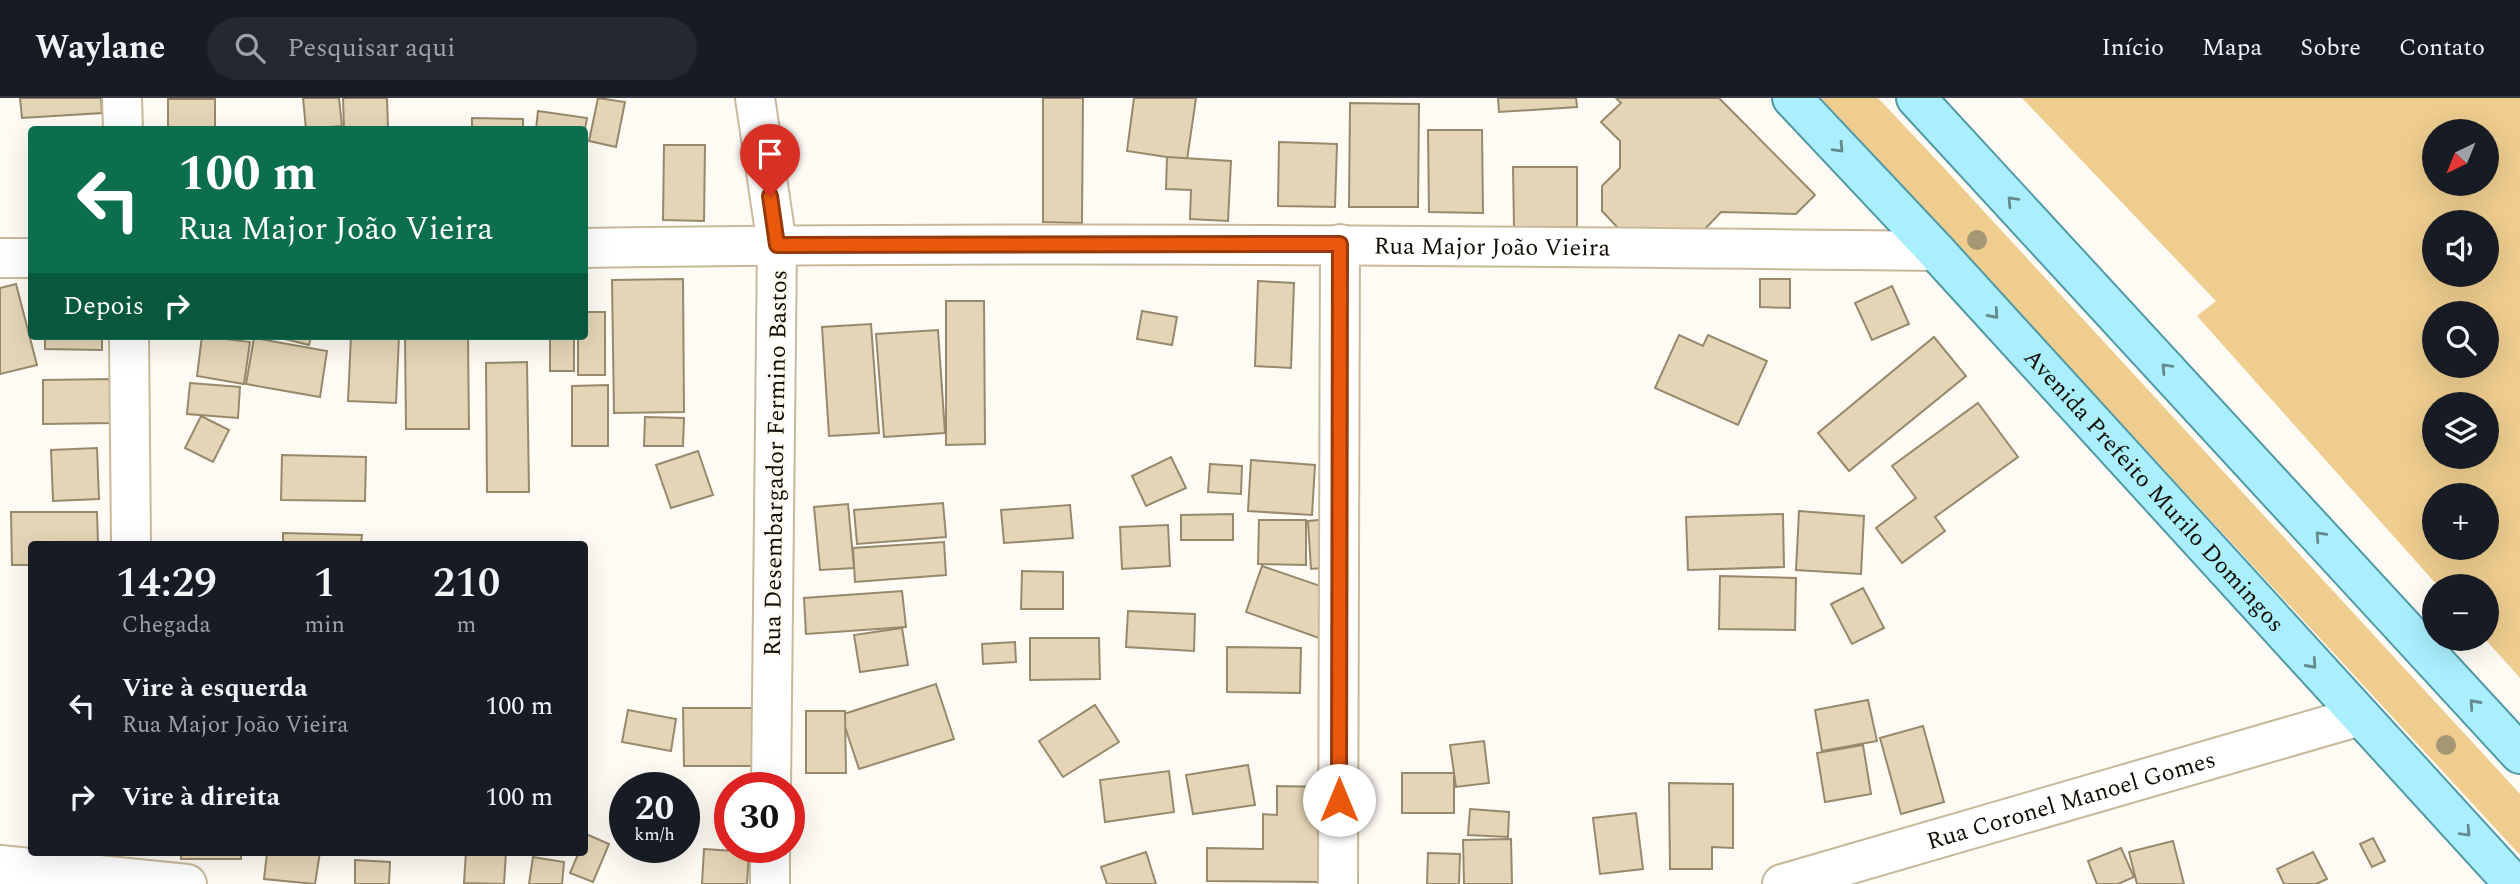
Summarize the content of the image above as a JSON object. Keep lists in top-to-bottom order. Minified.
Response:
{"streets":{"main road":["Avenida Prefeito Murilo Domingos"],"street":["Rua Major João Vieira","Rua Desembargador Fermino Bastos","Rua Coronel Manoel Gomes"]},"crossings":[["Rua Major João Vieira","Rua Desembargador Fermino Bastos"],["Rua Major João Vieira","Avenida Prefeito Murilo Domingos"],["Avenida Prefeito Murilo Domingos","Rua Coronel Manoel Gomes"]],"north":"bottom left","page":{"header":"Waylane","search":"Pesquisar aqui","nav":["Início","Mapa","Sobre","Contato"],"map_buttons":["+","−"],"turn":["100 m","Rua Major João Vieira"],"then":"Depois","eta":["14:29","Chegada","1","min","210","m"],"list":[{"name":"Vire à esquerda","note":"Rua Major João Vieira","value":"100 m"},{"name":"Vire à direita","value":"100 m"}],"speed":"20 km/h","limit":"30"}}
